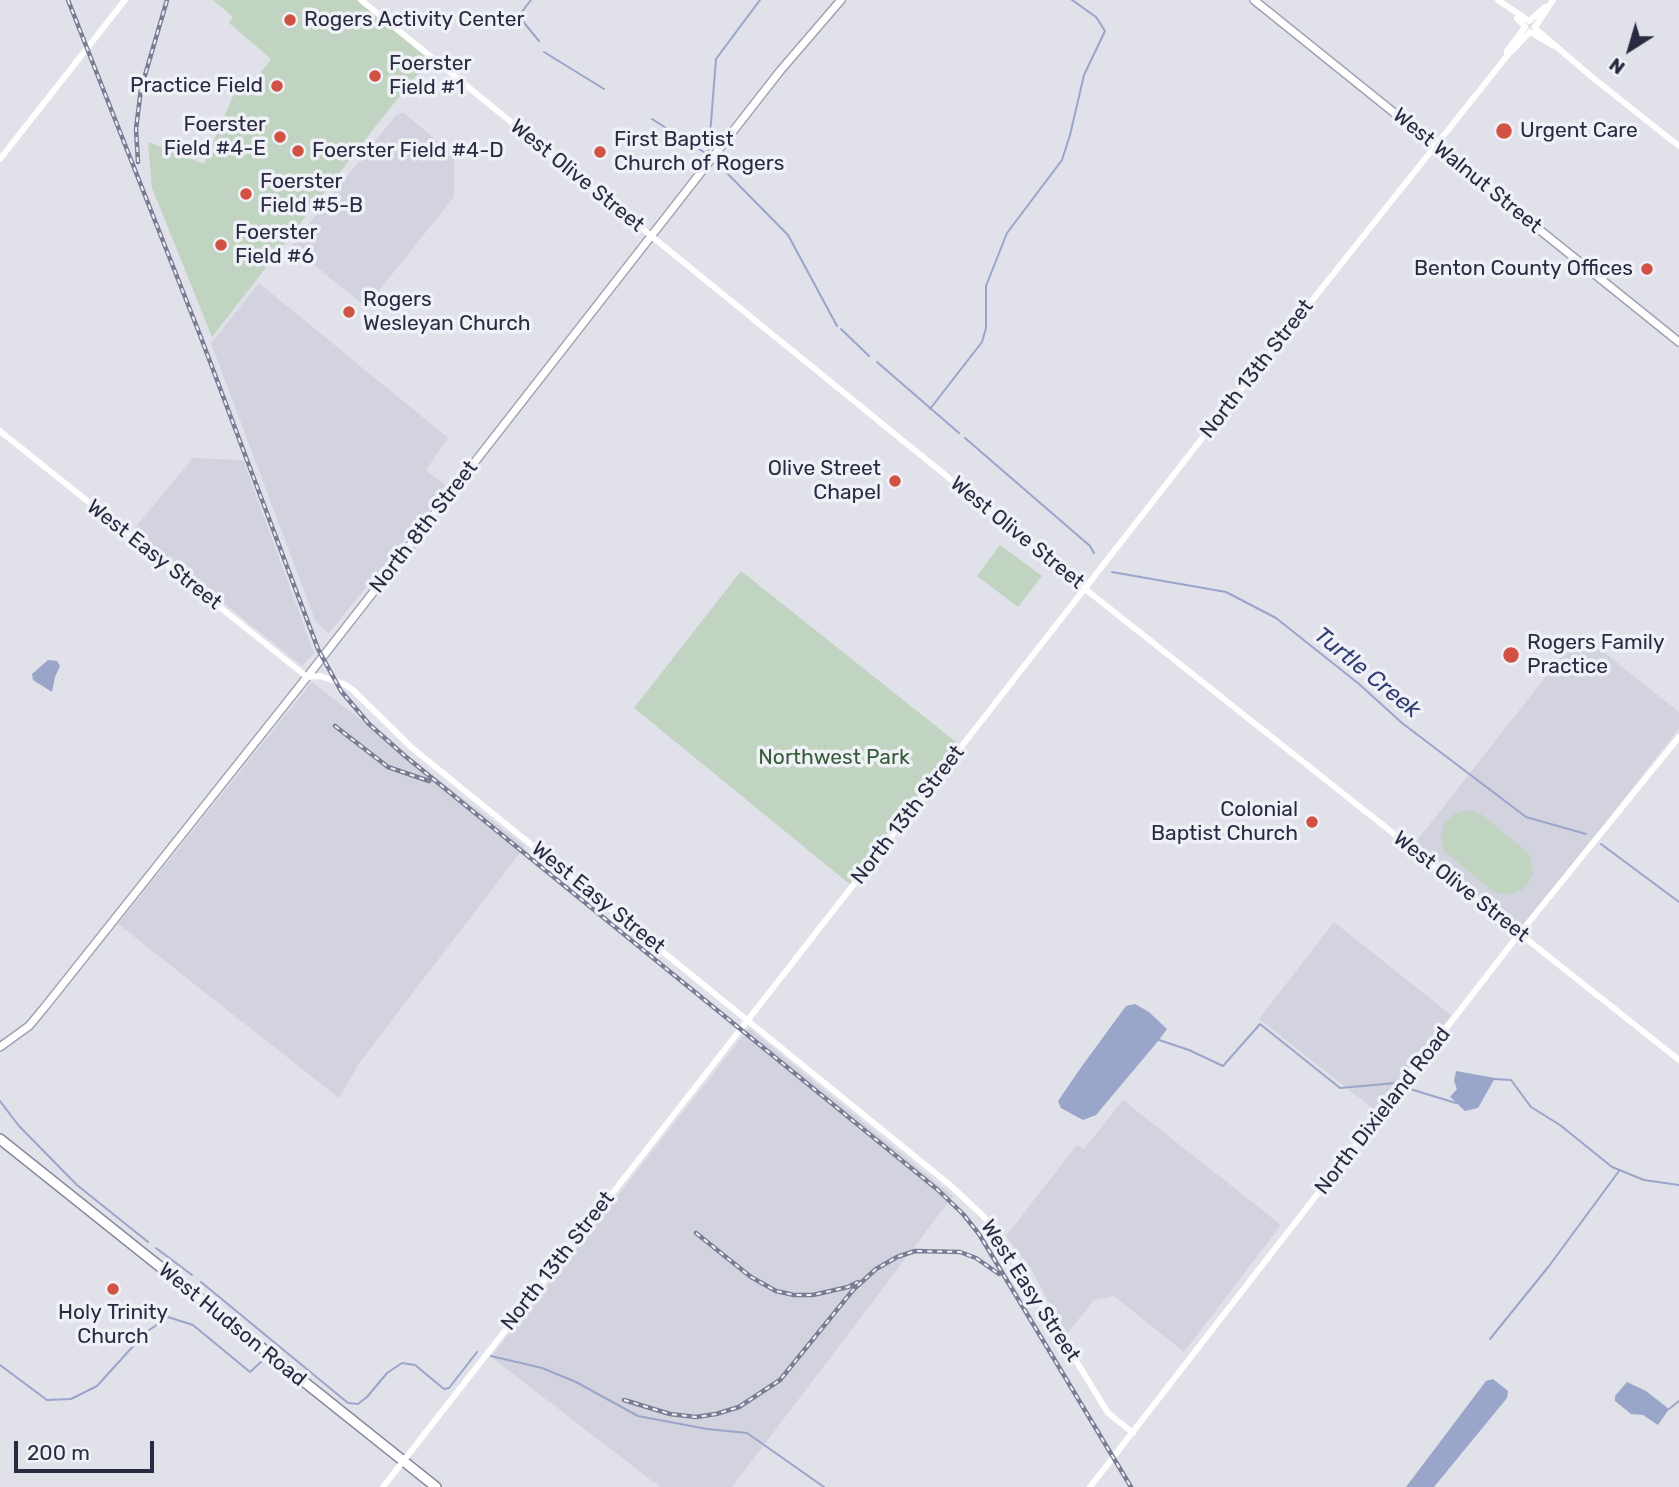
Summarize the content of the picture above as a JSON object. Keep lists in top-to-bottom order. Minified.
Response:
{"streets":{"highway":["West Hudson Road"],"main road":["West Walnut Street","West Olive Street","North 13th Street","North 8th Street","West Easy Street","North Dixieland Road"]},"crossings":[["West Walnut Street","North 13th Street"],["West Olive Street","North 13th Street"],["West Olive Street","North 8th Street"],["West Olive Street","North Dixieland Road"],["North 13th Street","West Easy Street"],["North 13th Street","West Hudson Road"],["North 8th Street","West Easy Street"],["West Easy Street","North Dixieland Road"]],"water":["Turtle Creek"],"parks":["Northwest Park"],"places":["Rogers Activity Center","Foerster Field #1","Practice Field","Urgent Care","Foerster Field #4-E","Foerster Field #4-D","First Baptist Church of Rogers","Foerster Field #5-B","Foerster Field #6","Benton County Offices","Rogers Wesleyan Church","Olive Street Chapel","Rogers Family Practice","Colonial Baptist Church","Holy Trinity Church"],"scale_bar":"200 m","north":"bottom left"}
